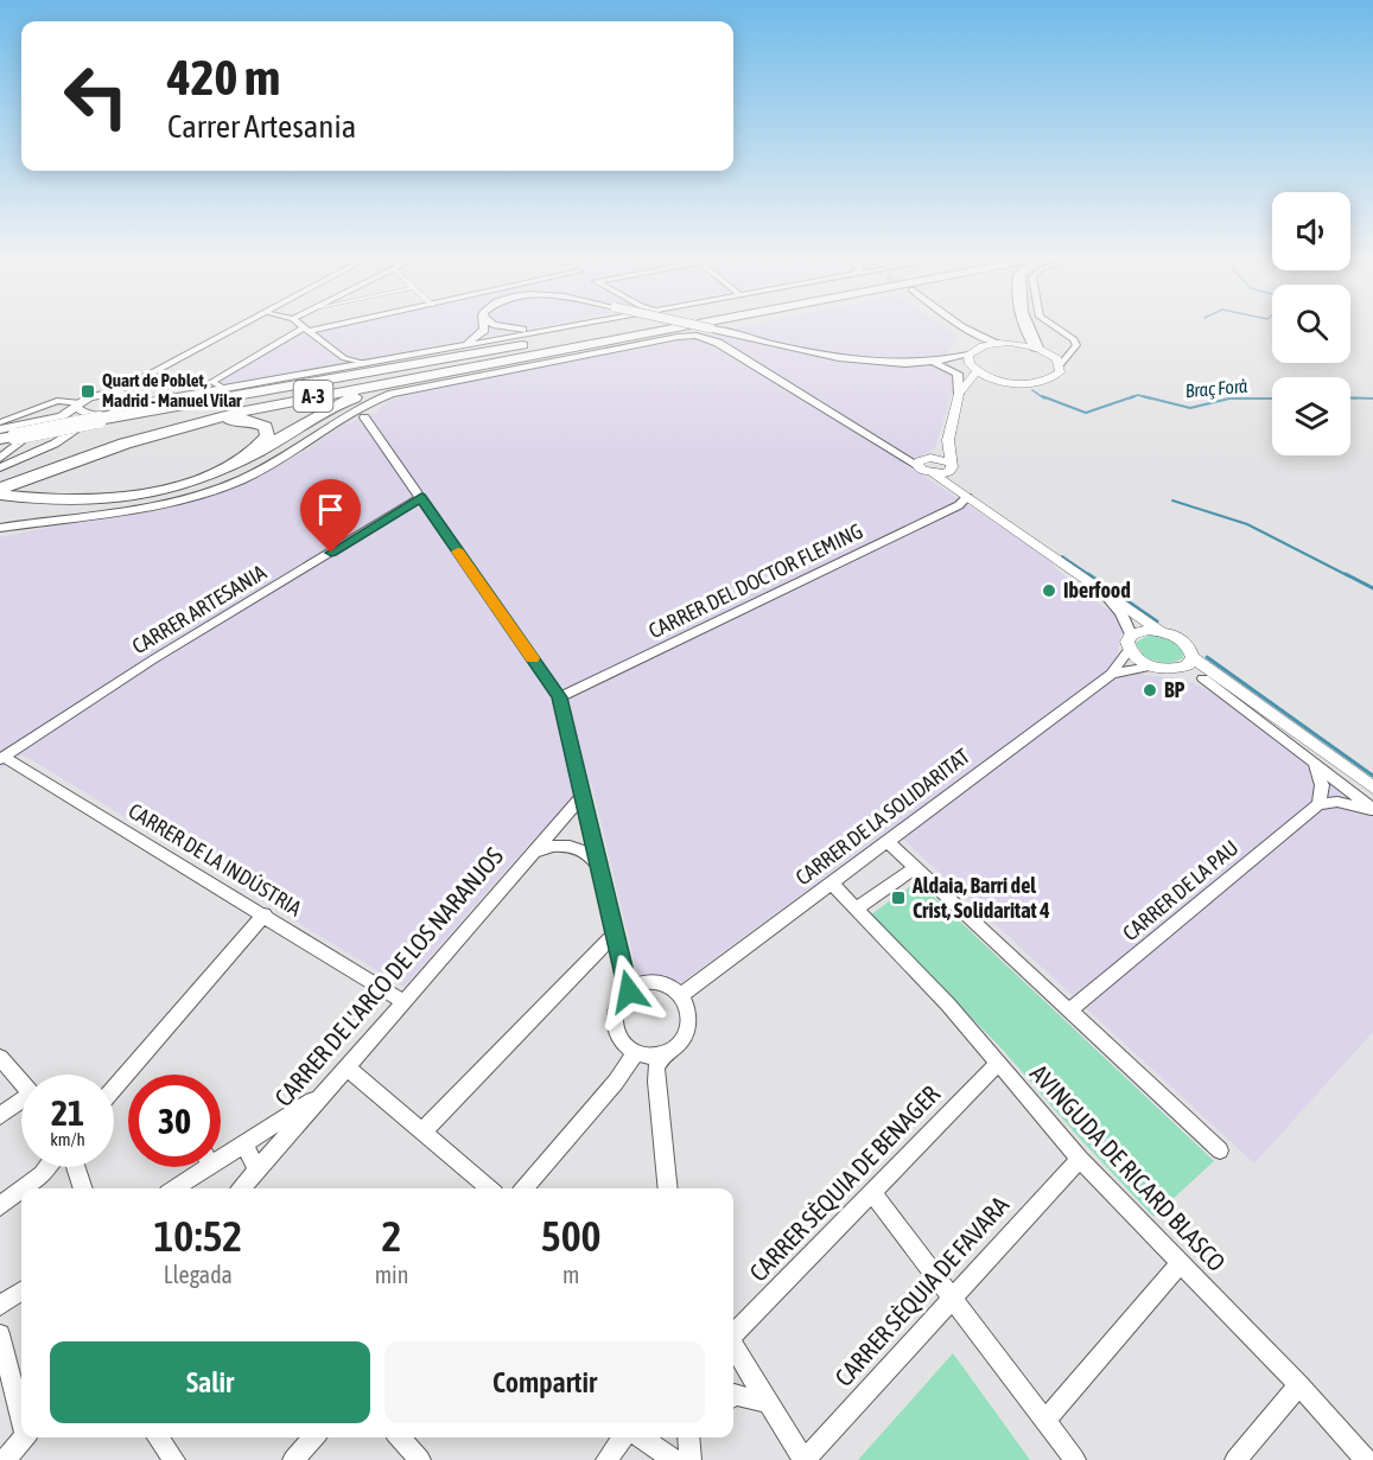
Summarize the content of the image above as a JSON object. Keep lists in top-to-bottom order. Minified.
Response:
{"streets":{"highway":["A-3"],"street":["CARRER DEL DOCTOR FLEMING","CARRER ARTESANIA","CARRER DE LA SOLIDARITAT","CARRER DE LA INDÚSTRIA","CARRER DE LA PAU","CARRER DE L'ARCO DE LOS NARANJOS","AVINGUDA DE RICARD BLASCO","CARRER SÈQUIA DE BENAGER","CARRER SÈQUIA DE FAVARA"]},"crossings":[["CARRER ARTESANIA","CARRER DE LA INDÚSTRIA"],["CARRER DE LA SOLIDARITAT","AVINGUDA DE RICARD BLASCO"],["CARRER DE LA INDÚSTRIA","CARRER DE L'ARCO DE LOS NARANJOS"],["AVINGUDA DE RICARD BLASCO","CARRER SÈQUIA DE BENAGER"],["AVINGUDA DE RICARD BLASCO","CARRER SÈQUIA DE FAVARA"]],"water":["Braç Forà"],"places":{"transit":["Quart de Poblet, Madrid - Manuel Vilar","Aldaia, Barri del Crist, Solidaritat 4"],"other":["Iberfood","BP"]},"page":{"turn":["420 m","Carrer Artesania"],"speed":"21 km/h","limit":"30","eta":["10:52","Llegada","2","min","500","m"],"buttons":["Salir","Compartir"]}}
